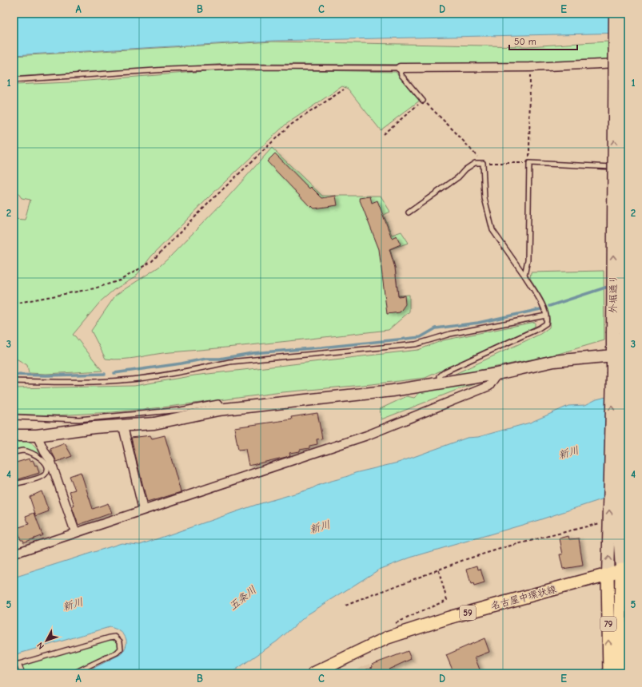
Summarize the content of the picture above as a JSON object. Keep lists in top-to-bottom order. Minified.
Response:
{"streets":{"main road":["外堀通り","名古屋中環状線","59","79"]},"crossings":[["外堀通り","名古屋中環状線"],["外堀通り","79"],["名古屋中環状線","79"]],"water":["新川","五条川"],"scale_bar":"50 m","north":"bottom left","grid":{"columns":["A","B","C","D","E"],"rows":["1","2","3","4","5"]}}
